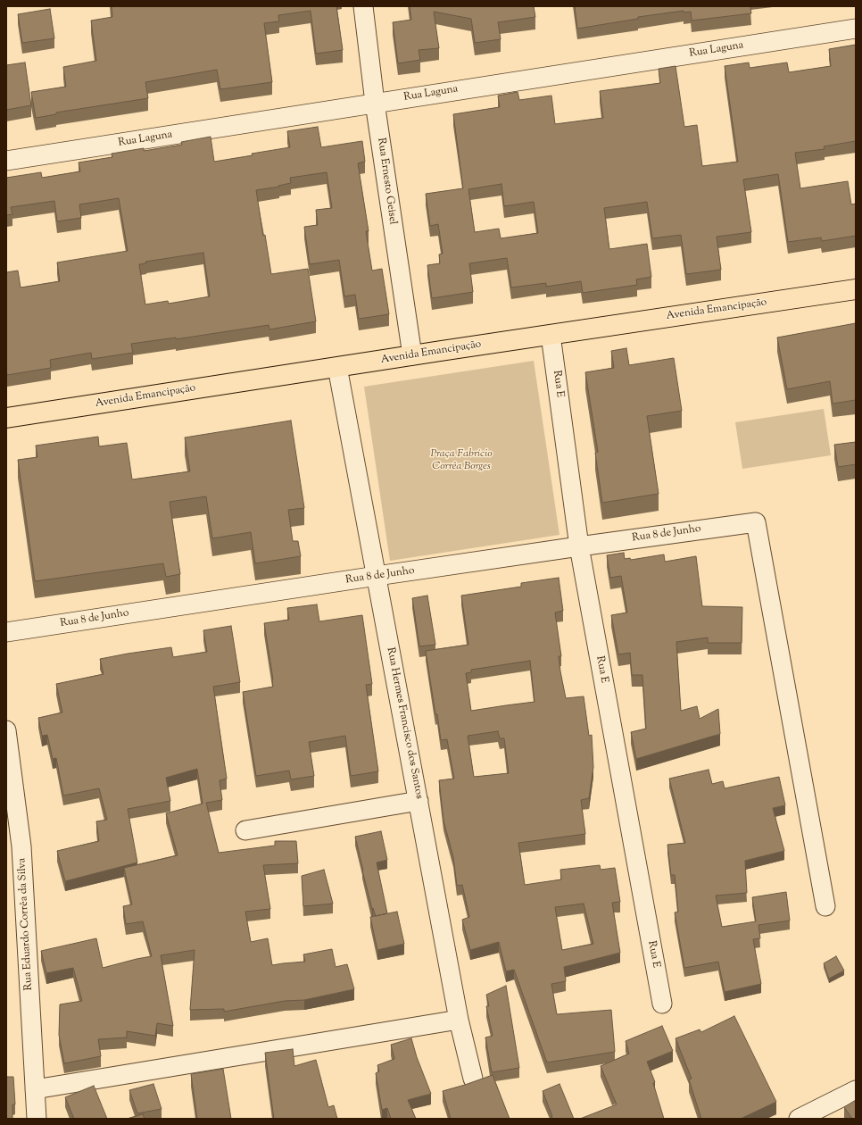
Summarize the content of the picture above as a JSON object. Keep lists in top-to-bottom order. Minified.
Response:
{"streets":{"main road":["Avenida Emancipação"],"street":["Rua Laguna","Rua Ernesto Geisel","Rua E","Rua 8 de Junho","Rua Hermes Francisco dos Santos","Rua Eduardo Corrêa da Silva"]},"crossings":[["Rua Laguna","Rua Ernesto Geisel"],["Rua Ernesto Geisel","Avenida Emancipação"],["Avenida Emancipação","Rua E"],["Avenida Emancipação","Rua Hermes Francisco dos Santos"],["Rua E","Rua 8 de Junho"],["Rua 8 de Junho","Rua Hermes Francisco dos Santos"]],"parks":["Praça Fabrício Corrêa Borges"]}
